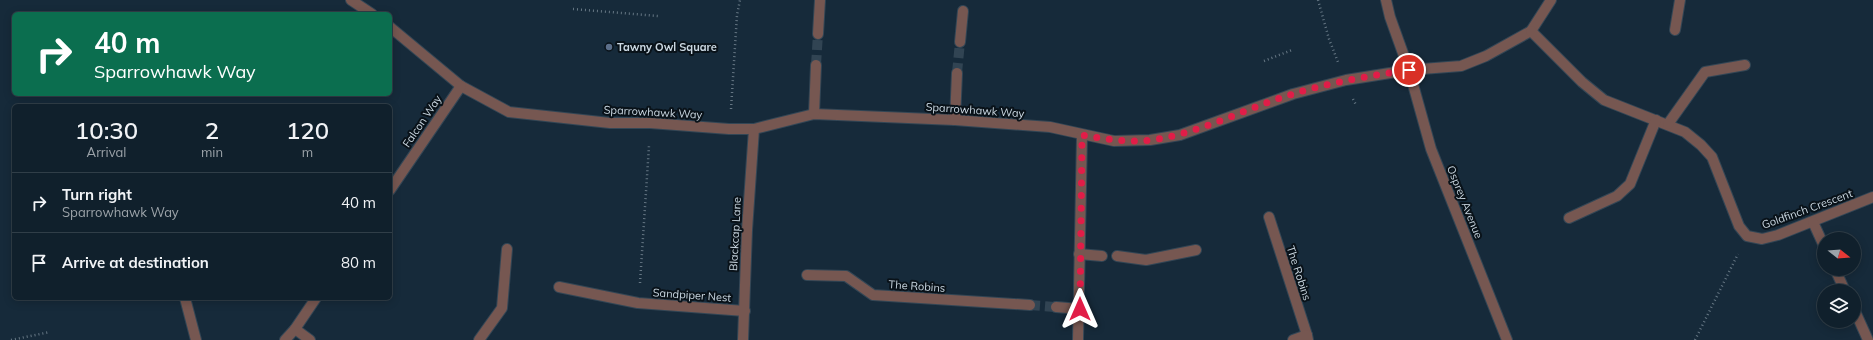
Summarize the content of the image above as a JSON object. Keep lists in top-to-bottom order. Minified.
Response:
{"streets":{"street":["Sparrowhawk Way","Falcon Way","Osprey Avenue","Goldfinch Crescent","Blackcap Lane","The Robins","Sandpiper Nest"]},"crossings":[["Sparrowhawk Way","Falcon Way"],["Sparrowhawk Way","Osprey Avenue"],["Sparrowhawk Way","Blackcap Lane"],["Blackcap Lane","Sandpiper Nest"]],"places":["Tawny Owl Square"],"north":"right","page":{"turn":["40 m","Sparrowhawk Way"],"eta":["10:30","Arrival","2","min","120","m"],"list":[{"name":"Turn right","note":"Sparrowhawk Way","value":"40 m"},{"name":"Arrive at destination","value":"80 m"}]}}
